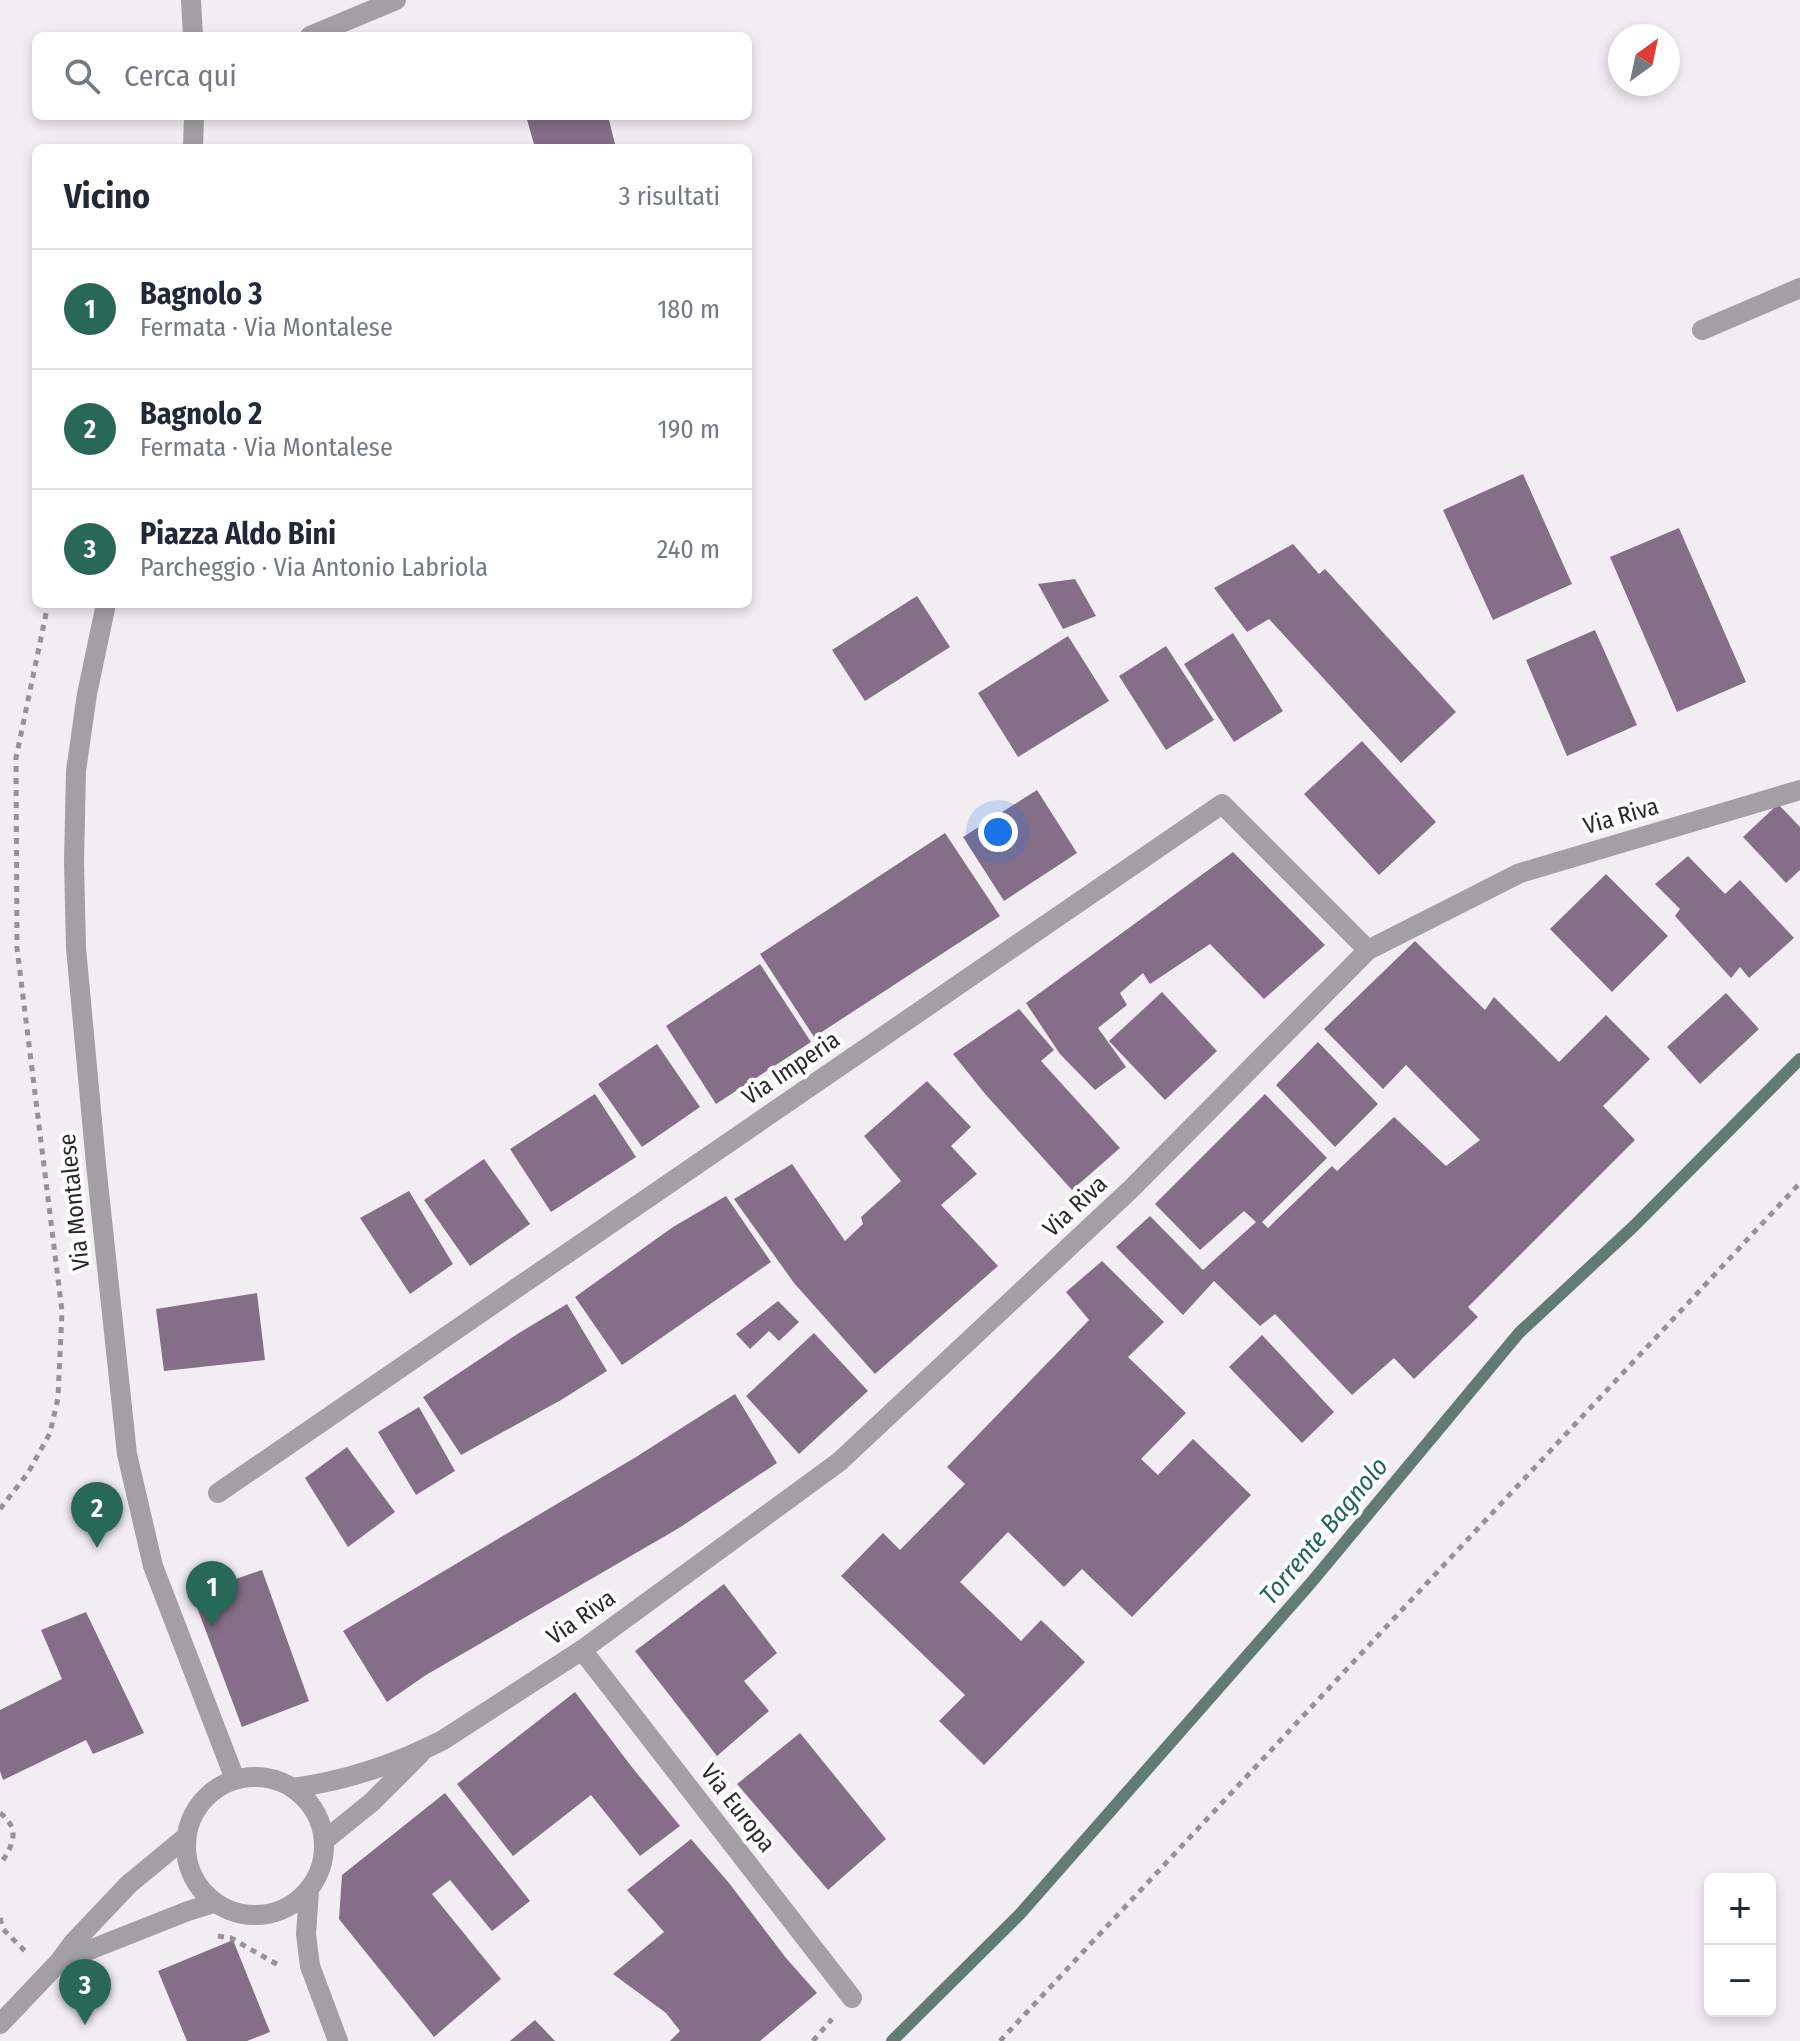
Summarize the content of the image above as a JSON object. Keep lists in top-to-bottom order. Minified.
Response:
{"streets":{"street":["Via Riva","Via Imperia","Via Montalese","Via Europa"]},"crossings":[["Via Riva","Via Imperia"],["Via Riva","Via Montalese"],["Via Riva","Via Europa"]],"water":["Torrente Bagnolo"],"north":"top right","page":{"search":"Cerca qui","heading":["Vicino","3 risultati"],"list":[{"mark":"1","name":"Bagnolo 3","note":"Fermata · Via Montalese","value":"180 m"},{"mark":"2","name":"Bagnolo 2","note":"Fermata · Via Montalese","value":"190 m"},{"mark":"3","name":"Piazza Aldo Bini","note":"Parcheggio · Via Antonio Labriola","value":"240 m"}],"pins":["2","1","3"],"map_buttons":["+","−"]}}
